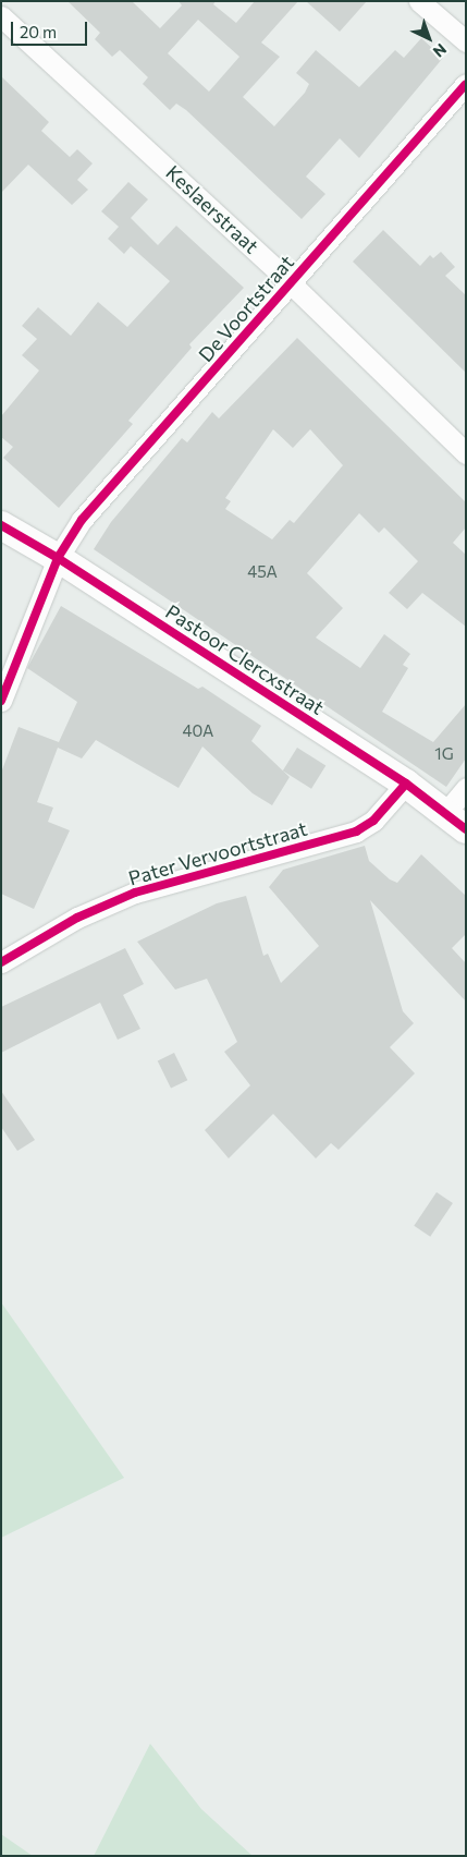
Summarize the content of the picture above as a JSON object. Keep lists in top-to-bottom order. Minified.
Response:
{"streets":{"street":["Keslaerstraat","De Voortstraat","Pastoor Clercxstraat","Pater Vervoortstraat"]},"crossings":[["Keslaerstraat","De Voortstraat"],["De Voortstraat","Pastoor Clercxstraat"],["Pastoor Clercxstraat","Pater Vervoortstraat"]],"house_numbers":["45A","40A","1G"],"scale_bar":"20 m","north":"bottom right"}
